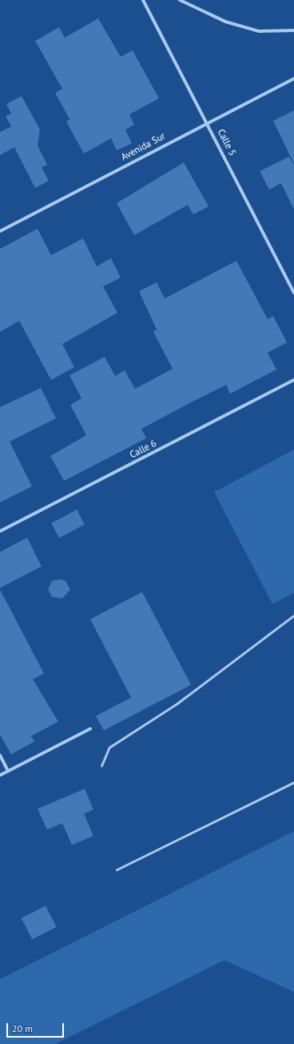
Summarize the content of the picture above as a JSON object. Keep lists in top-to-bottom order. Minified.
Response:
{"streets":{"street":["Calle 5","Avenida Sur","Calle 6"]},"crossings":[["Calle 5","Avenida Sur"]],"scale_bar":"20 m"}
